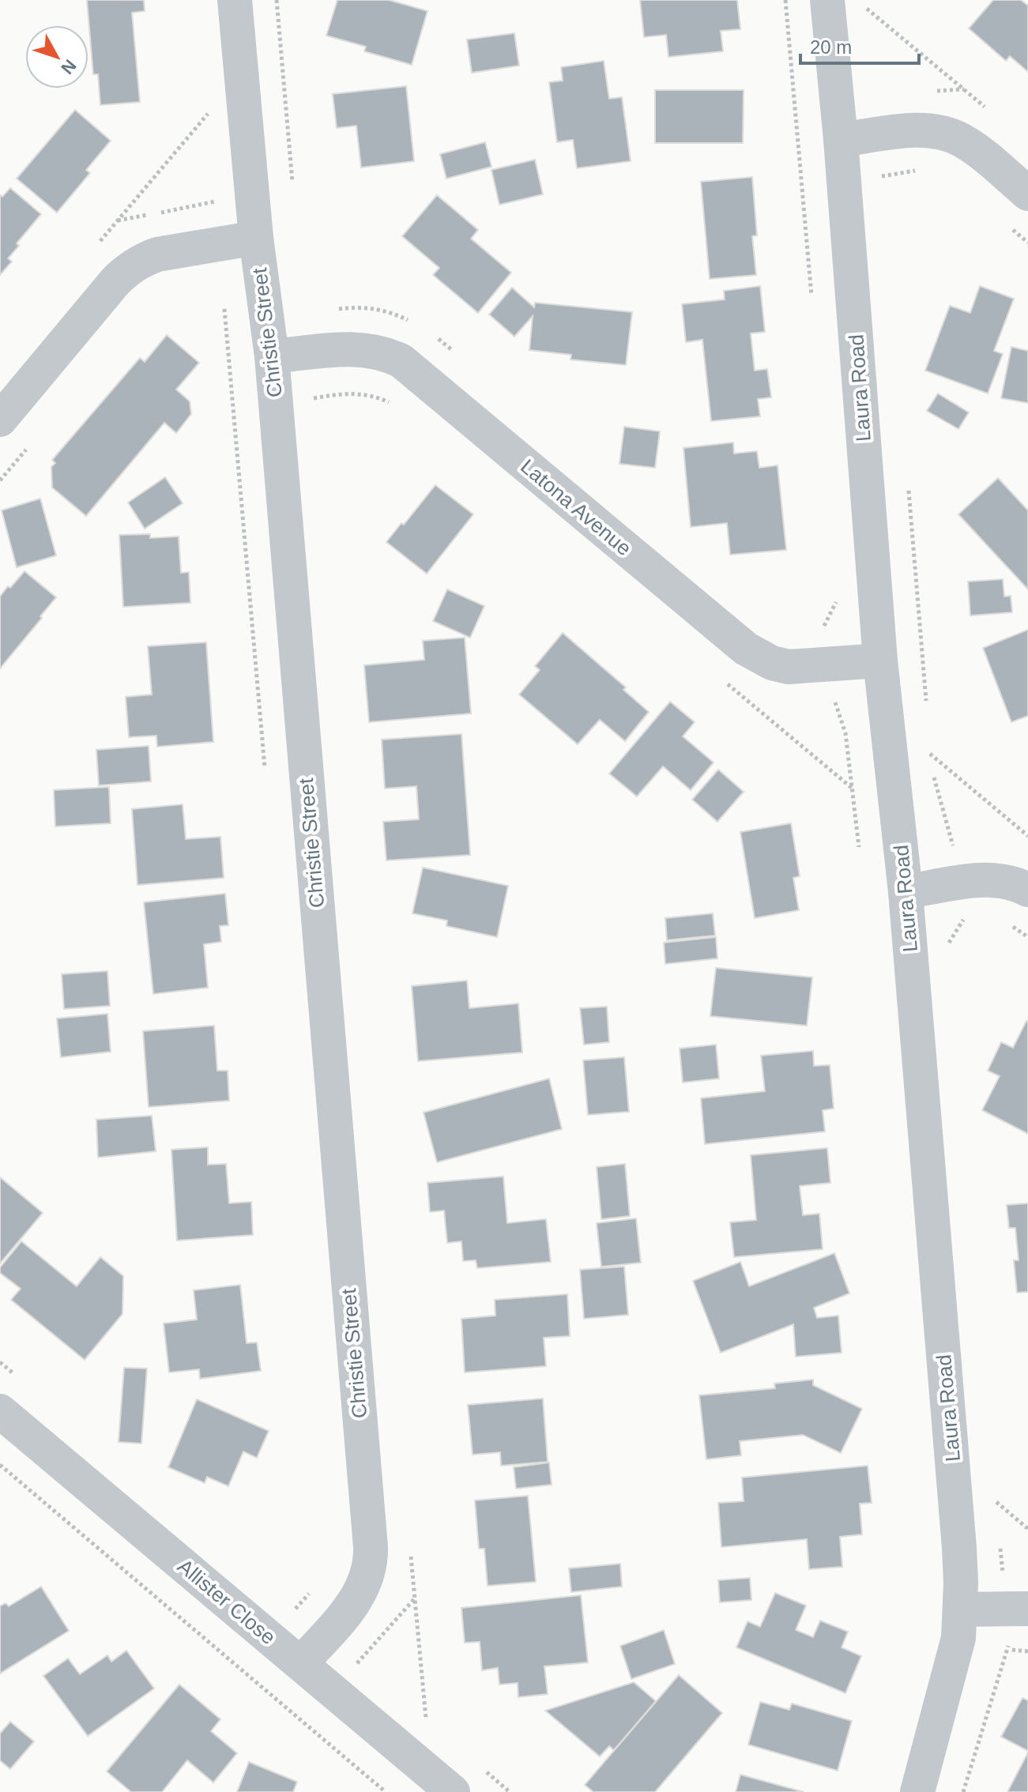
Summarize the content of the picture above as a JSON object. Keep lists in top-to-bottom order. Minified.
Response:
{"streets":{"street":["Christie Street","Laura Road","Latona Avenue","Allister Close"]},"crossings":[["Christie Street","Latona Avenue"],["Christie Street","Allister Close"],["Laura Road","Latona Avenue"]],"scale_bar":"20 m","north":"bottom right"}
